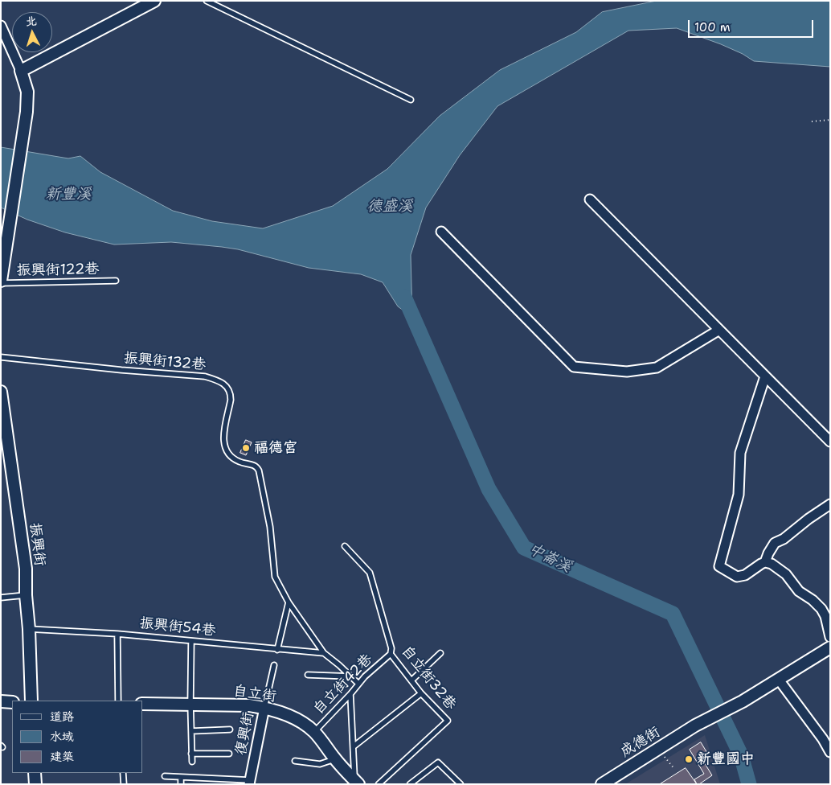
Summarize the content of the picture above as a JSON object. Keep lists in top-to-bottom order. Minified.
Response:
{"streets":{"street":["振興街","自立街","復興街","成德街"],"lane":["振興街122巷","振興街132巷","振興街54巷","自立街32巷","自立街42巷"]},"crossings":[["振興街","振興街54巷"],["自立街32巷","自立街42巷"],["自立街42巷","自立街"],["自立街","復興街"]],"water":["新豐溪","德盛溪","中崙溪"],"places":["福德宫","新豐國中"],"legend":["道路","水域","建築"],"scale_bar":"100 m","north":"top"}
